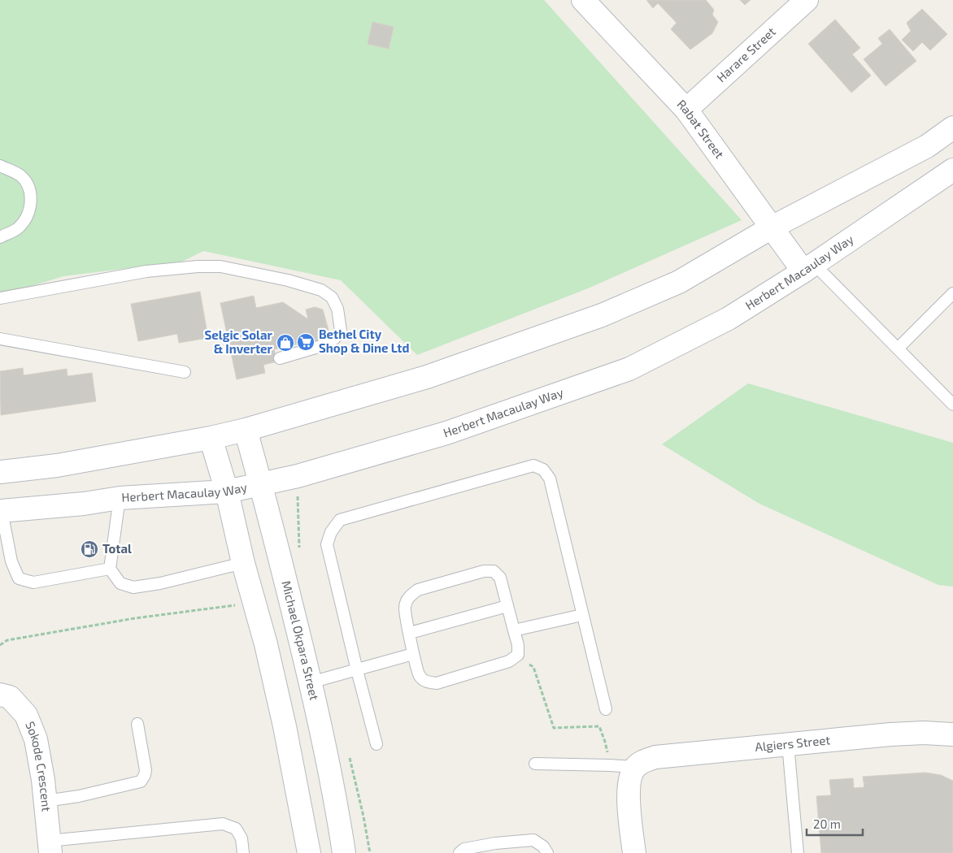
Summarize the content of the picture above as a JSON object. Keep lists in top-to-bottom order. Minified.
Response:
{"streets":{"main road":["Harare Street","Rabat Street","Herbert Macaulay Way","Michael Okpara Street","Algiers Street","Sokode Crescent"]},"crossings":[["Harare Street","Rabat Street"],["Rabat Street","Herbert Macaulay Way"],["Herbert Macaulay Way","Michael Okpara Street"]],"places":{"supermarket":["Bethel City Shop & Dine Ltd"],"shop":["Selgic Solar & Inverter"],"fuel station":["Total"]},"scale_bar":"20 m"}
